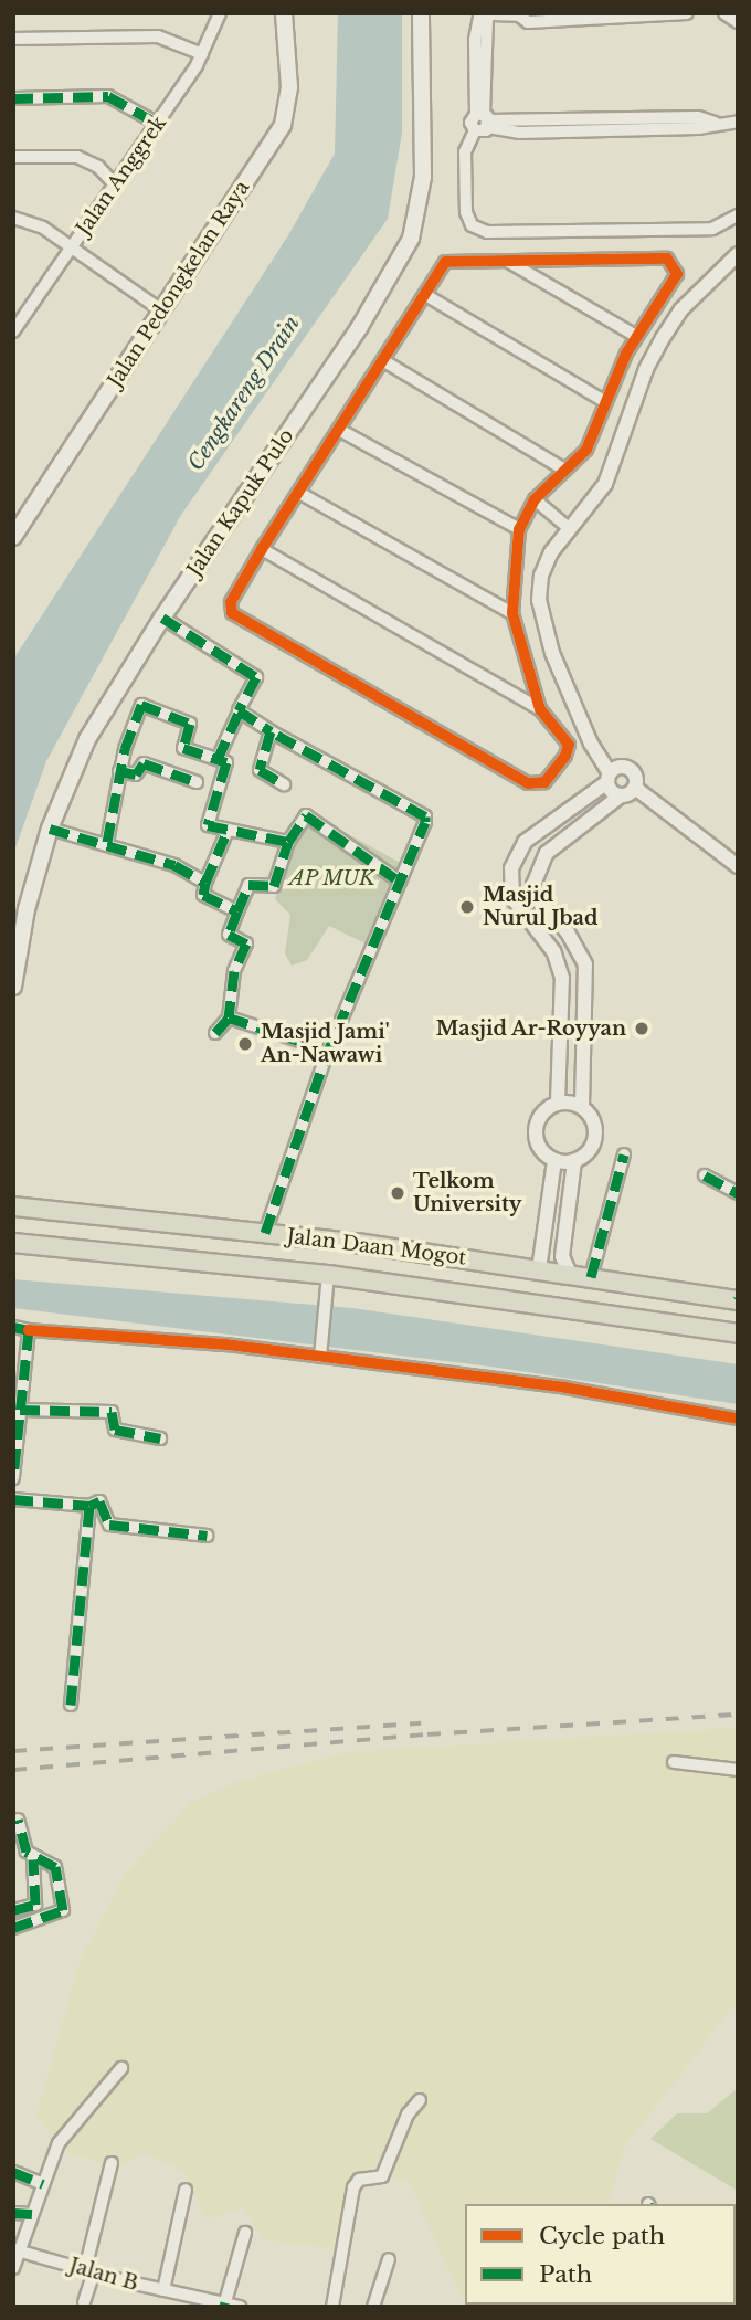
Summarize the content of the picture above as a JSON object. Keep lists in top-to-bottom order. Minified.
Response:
{"streets":{"highway":["Jalan Daan Mogot"],"main road":["Jalan Pedongkelan Raya","Jalan Kapuk Pulo"],"street":["Jalan Anggrek","Jalan B"]},"water":["Cengkareng Drain"],"parks":["AP MUK"],"places":["Masjid Nurul Jbad","Masjid Ar-Royyan","Masjid Jami' An-Nawawi","Telkom University"],"legend":["Cycle path","Path"]}
